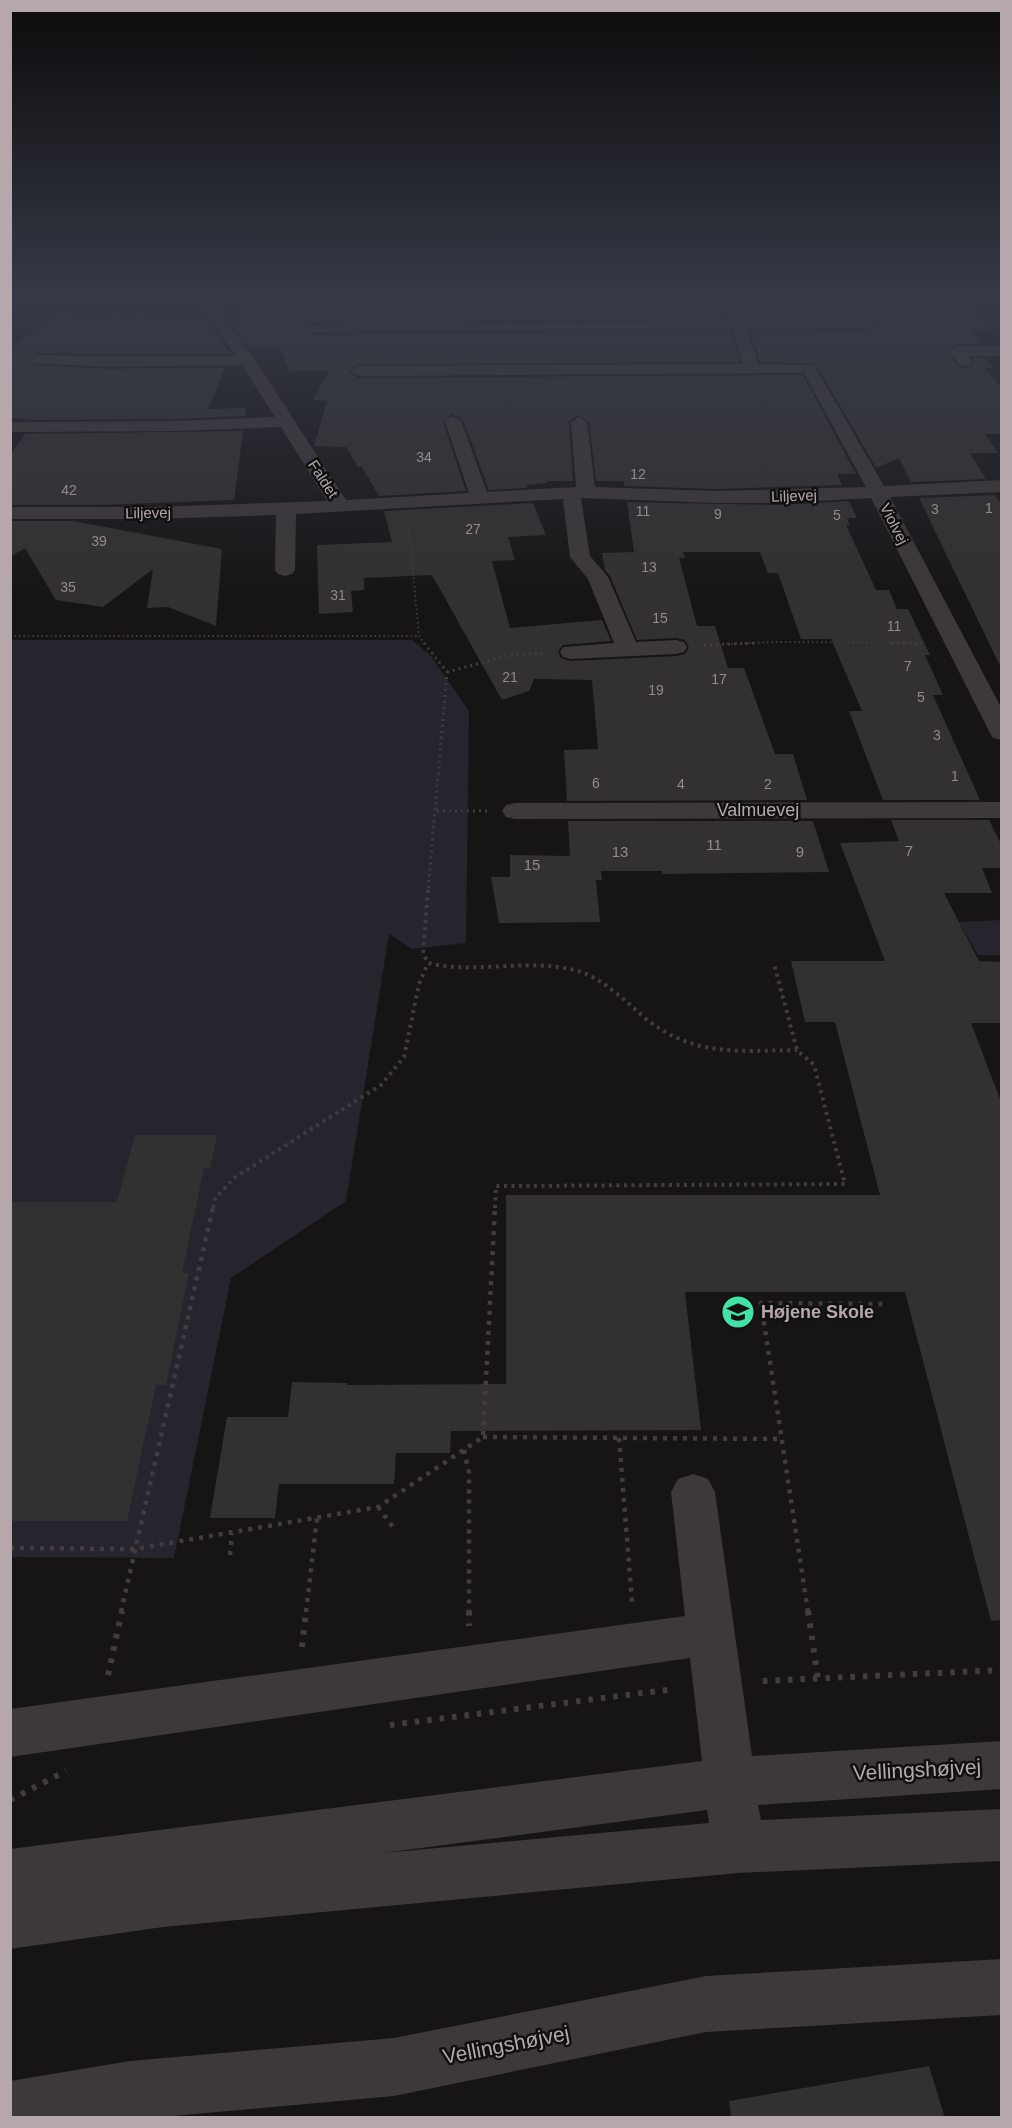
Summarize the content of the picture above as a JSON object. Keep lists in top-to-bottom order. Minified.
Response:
{"streets":{"street":["Faldet","Liljevej","Violvej","Valmuevej","Vellingshøjvej"]},"crossings":[["Faldet","Liljevej"],["Liljevej","Violvej"]],"places":{"school or university":["Højene Skole"]},"house_numbers":["34","12","42","1","3","11","9","5","27","39","13","35","31","15","11","7","21","17","19","5","3","1","6","4","2","11","7","13","9","15"]}
